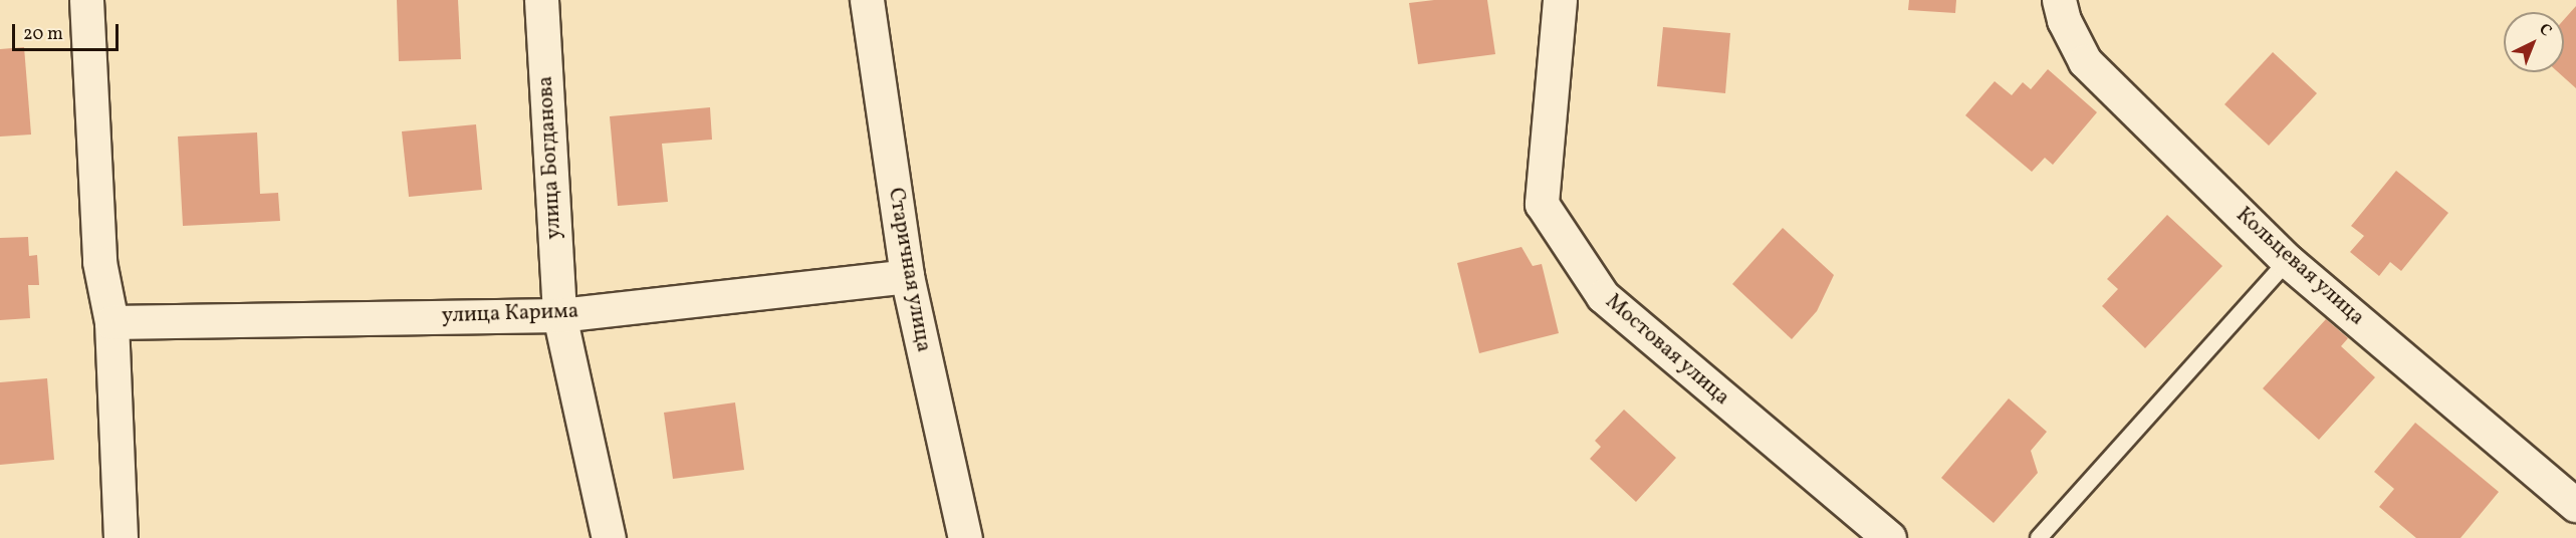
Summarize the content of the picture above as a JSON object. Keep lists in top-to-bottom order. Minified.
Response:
{"streets":{"street":["улица Богданова","Кольцевая улица","Старичная улица","улица Карима","Мостовая улица"]},"crossings":[["улица Богданова","улица Карима"],["Старичная улица","улица Карима"]],"scale_bar":"20 m","north":"top right"}
